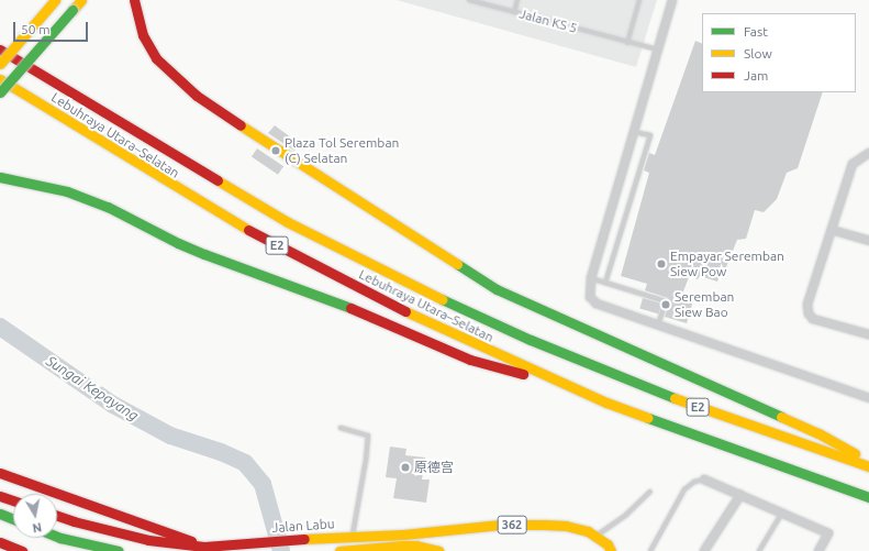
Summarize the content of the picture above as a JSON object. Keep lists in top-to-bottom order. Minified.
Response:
{"streets":{"main road":["Lebuhraya Utara–Selatan","E2","362","Jalan Labu"],"lane":["Jalan KS 5"]},"water":["Sungai Kepayang"],"places":["Plaza Tol Seremban (C) Selatan","Empayar Seremban Siew Pow","Seremban Siew Bao","原德宫"],"legend":["Fast","Slow","Jam"],"scale_bar":"50 m","north":"bottom"}
